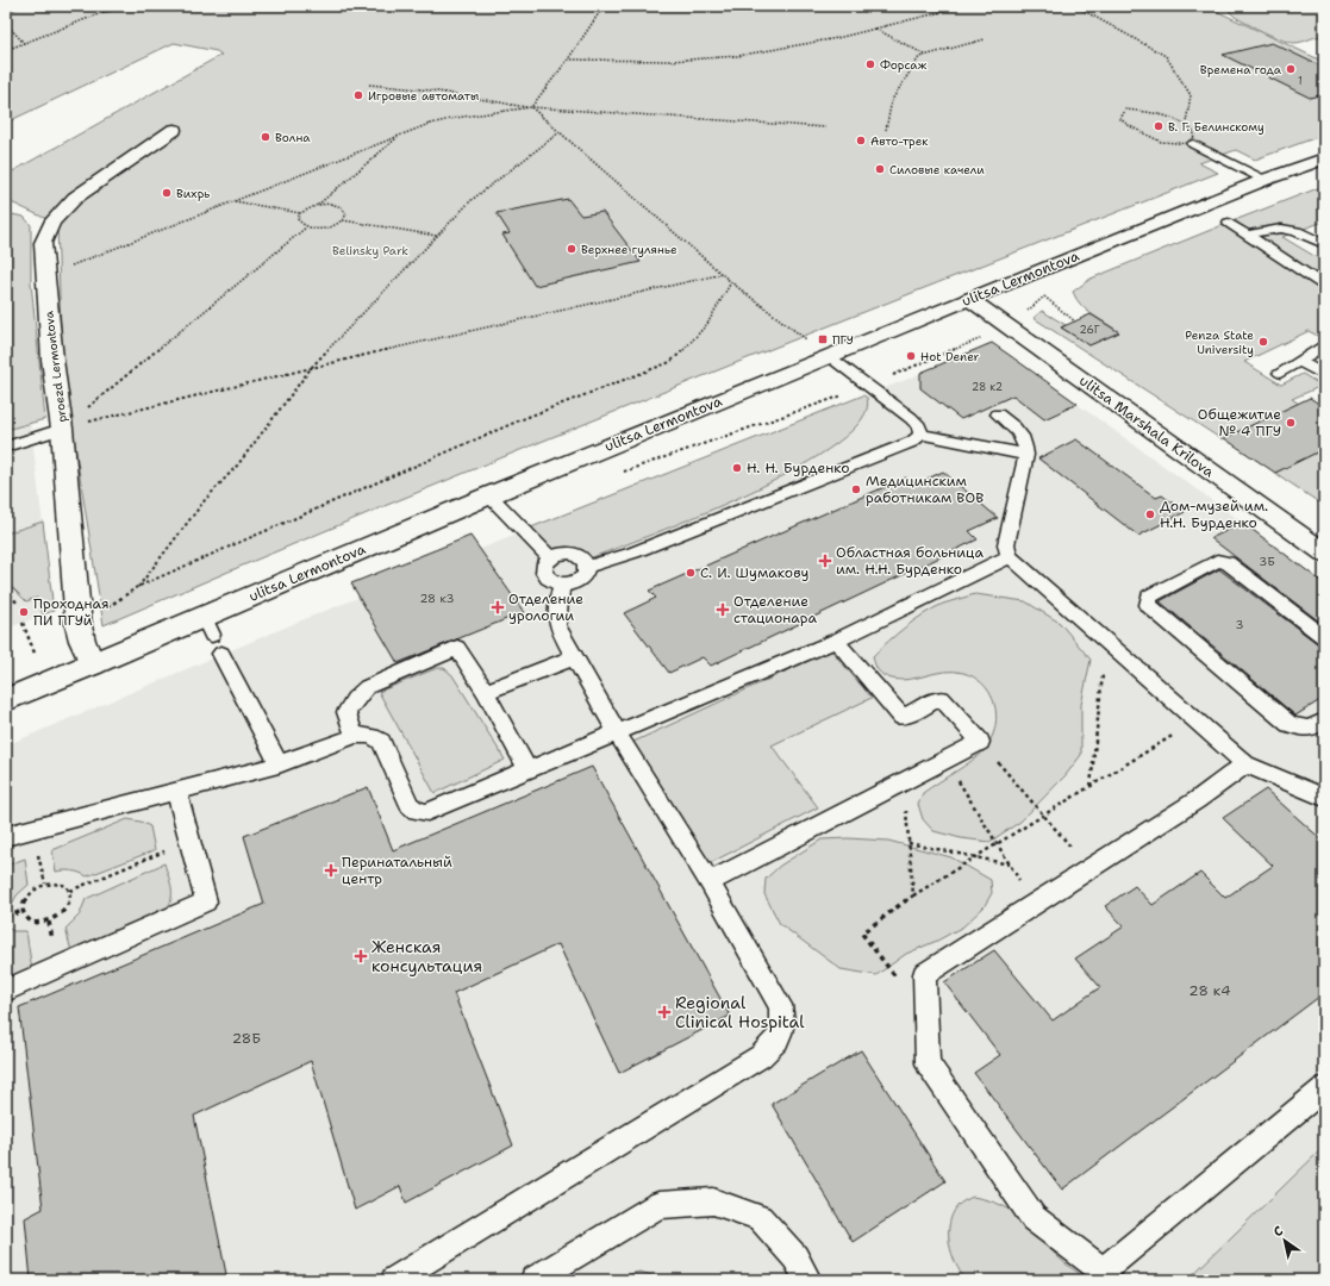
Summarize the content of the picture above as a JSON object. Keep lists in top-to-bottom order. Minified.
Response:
{"streets":{"main road":["ulitsa Lermontova","proezd Lermontova","ulitsa Marshala Krilova"]},"crossings":[["ulitsa Lermontova","proezd Lermontova"],["ulitsa Lermontova","ulitsa Marshala Krilova"]],"parks":["Belinsky Park"],"places":{"other":["Форсаж","Времена года","Игровые автоматы","В. Г. Белинскому","Волна","Авто-трек","Силовые качели","Вихрь","Верхнее гулянье","Penza State University","Hot Dener","Общежитие № 4 ПГУ","Н. Н. Бурденко","Медицинским работникам ВОВ","Дом-музей им. Н.Н. Бурденко","С. И. Шумакову","Проходная ПИ ПГУй"],"transit":["ПГУ"],"health":["Областная больница им. Н.Н. Бурденко","Отделение урологии","Отделение стационара","Перинатальный центр","Женская консультация","Regional Clinical Hospital"]},"house_numbers":["1","26Г","28 к2","3Б","28 к3","3","28 к4","28Б"],"north":"top left"}
